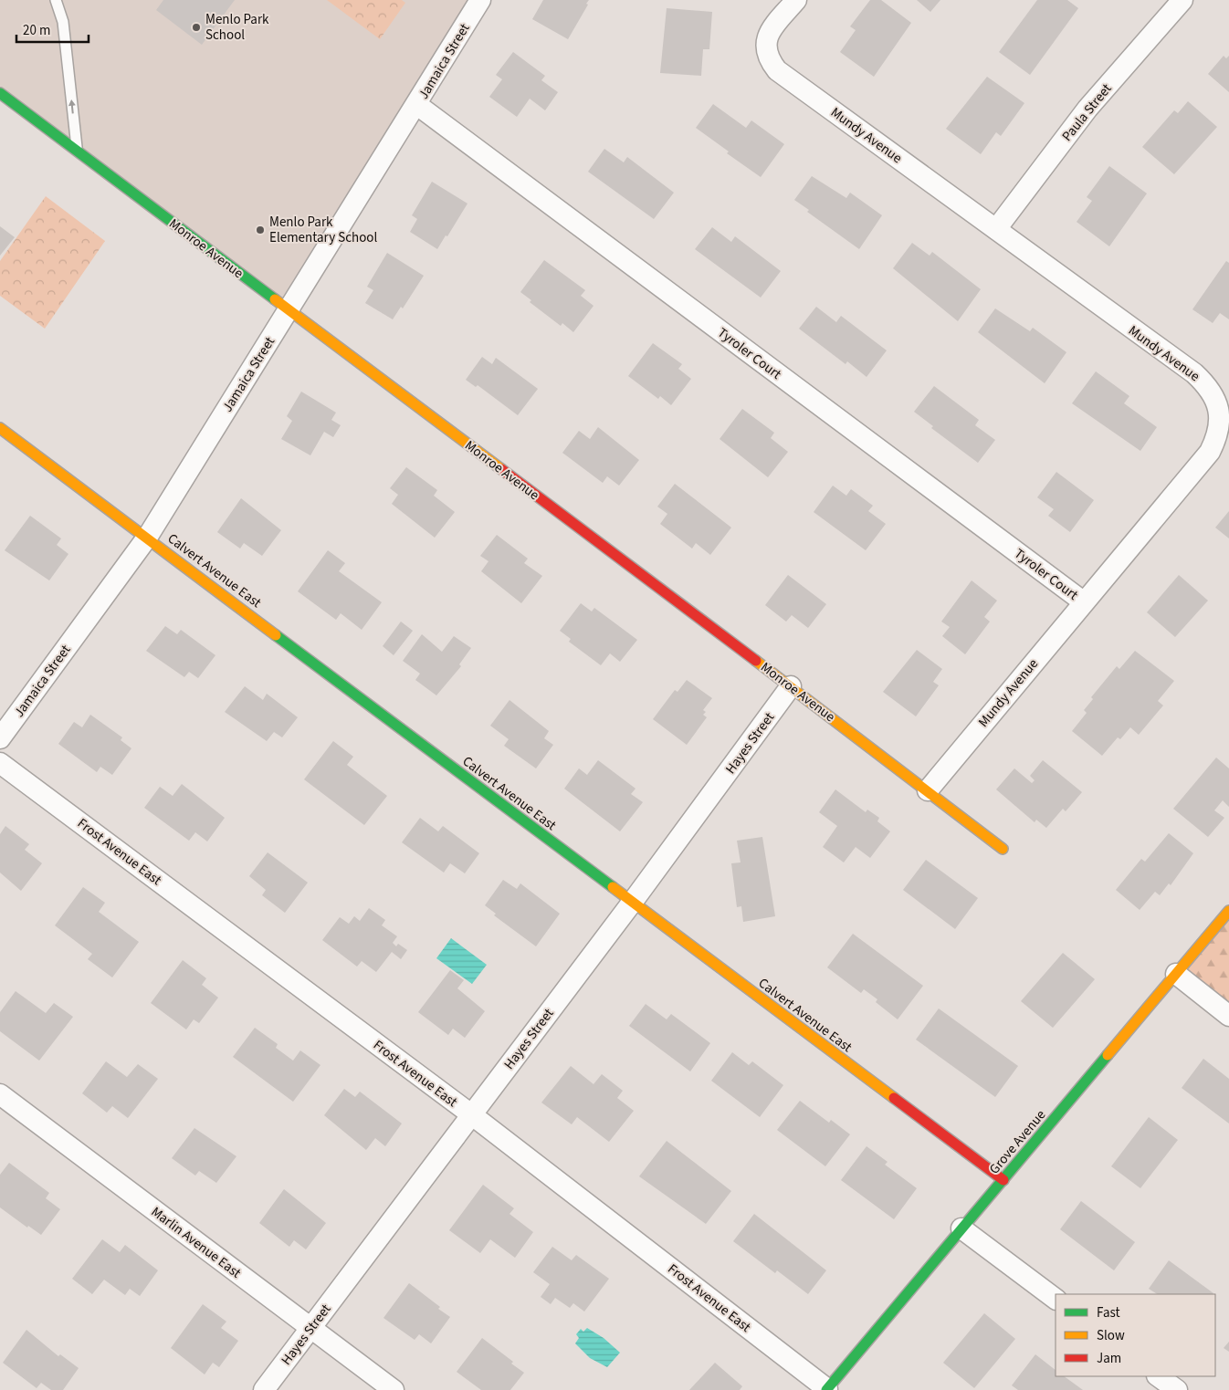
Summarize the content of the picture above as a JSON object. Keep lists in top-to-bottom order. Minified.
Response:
{"streets":{"street":["Jamaica Street","Paula Street","Mundy Avenue","Monroe Avenue","Tyroler Court","Calvert Avenue East","Hayes Street","Frost Avenue East","Grove Avenue","Marlin Avenue East"]},"crossings":[["Jamaica Street","Monroe Avenue"],["Jamaica Street","Tyroler Court"],["Jamaica Street","Calvert Avenue East"],["Paula Street","Mundy Avenue"],["Mundy Avenue","Monroe Avenue"],["Mundy Avenue","Tyroler Court"],["Monroe Avenue","Hayes Street"],["Calvert Avenue East","Hayes Street"],["Calvert Avenue East","Grove Avenue"],["Hayes Street","Frost Avenue East"],["Hayes Street","Marlin Avenue East"],["Frost Avenue East","Grove Avenue"]],"places":["Menlo Park School","Menlo Park Elementary School"],"legend":["Fast","Slow","Jam"],"scale_bar":"20 m"}
